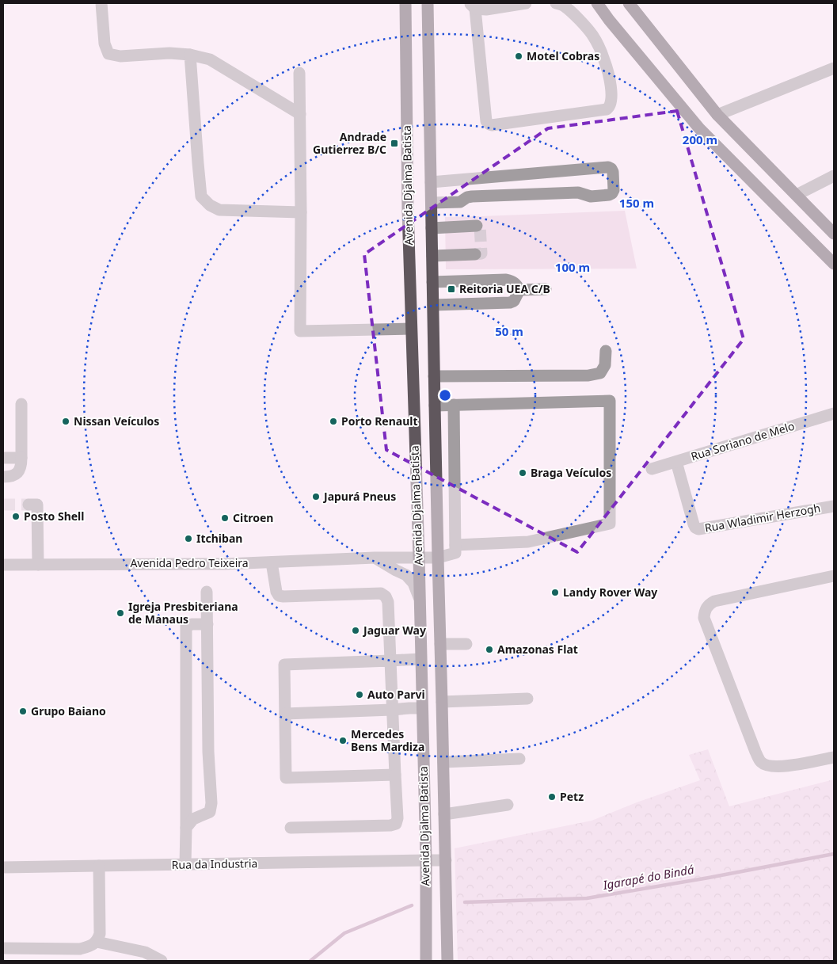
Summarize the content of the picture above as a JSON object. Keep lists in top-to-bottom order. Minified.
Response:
{"streets":{"main road":["Avenida Djalma Batista"],"street":["Rua Soriano de Melo","Rua Wladimir Herzogh","Avenida Pedro Teixeira","Rua da Industria"]},"crossings":[["Avenida Djalma Batista","Avenida Pedro Teixeira"],["Avenida Djalma Batista","Rua da Industria"],["Rua Soriano de Melo","Rua Wladimir Herzogh"]],"water":["Igarapé do Bindá"],"places":{"other":["Motel Cobras","Nissan Veículos","Porto Renault","Braga Veículos","Japurá Pneus","Posto Shell","Citroen","Itchiban","Landy Rover Way","Igreja Presbiteriana de Manaus","Jaguar Way","Amazonas Flat","Auto Parvi","Grupo Baiano","Mercedes Bens Mardiza","Petz"],"transit":["Andrade Gutierrez B/C","Reitoria UEA C/B"]},"rings":["200 m","150 m","100 m","50 m"]}
